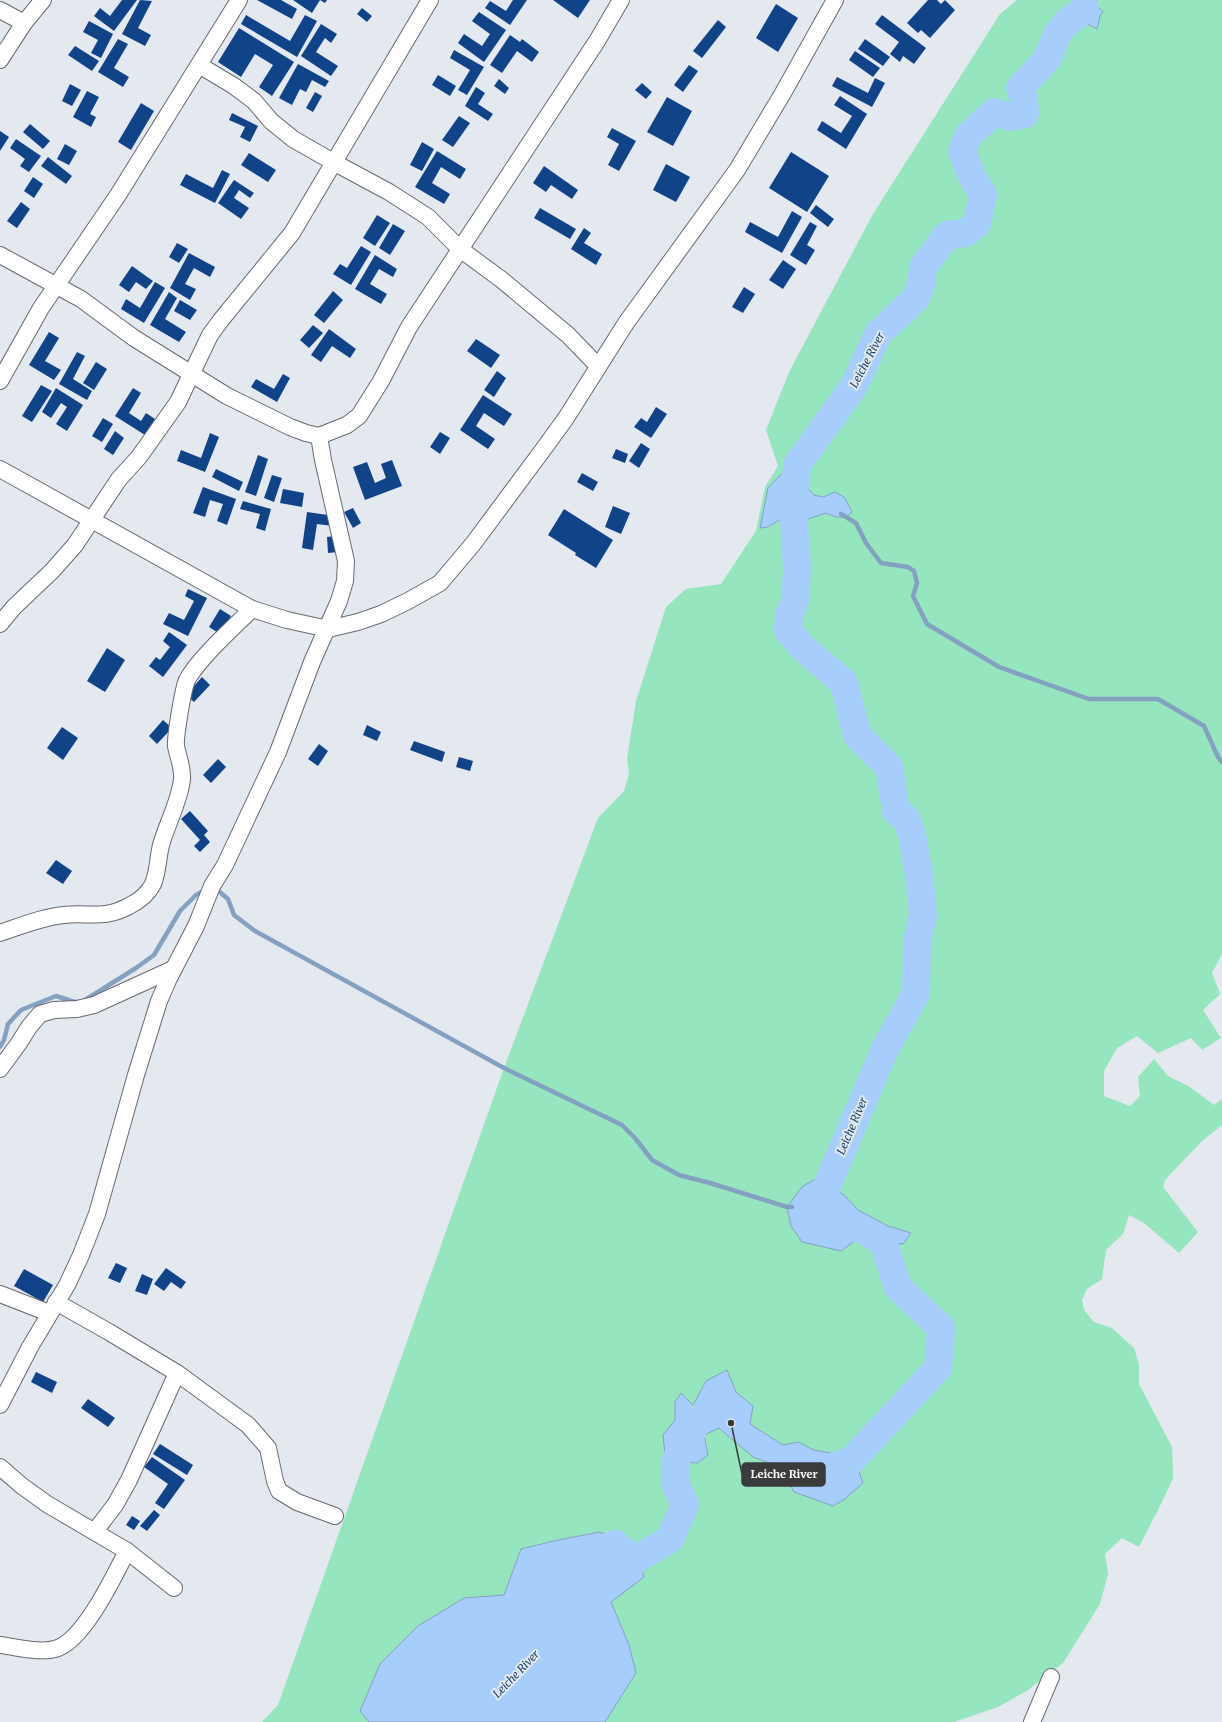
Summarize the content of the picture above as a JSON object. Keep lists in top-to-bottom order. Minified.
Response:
{"water":["Leiche River"],"places":["Leiche River"]}
